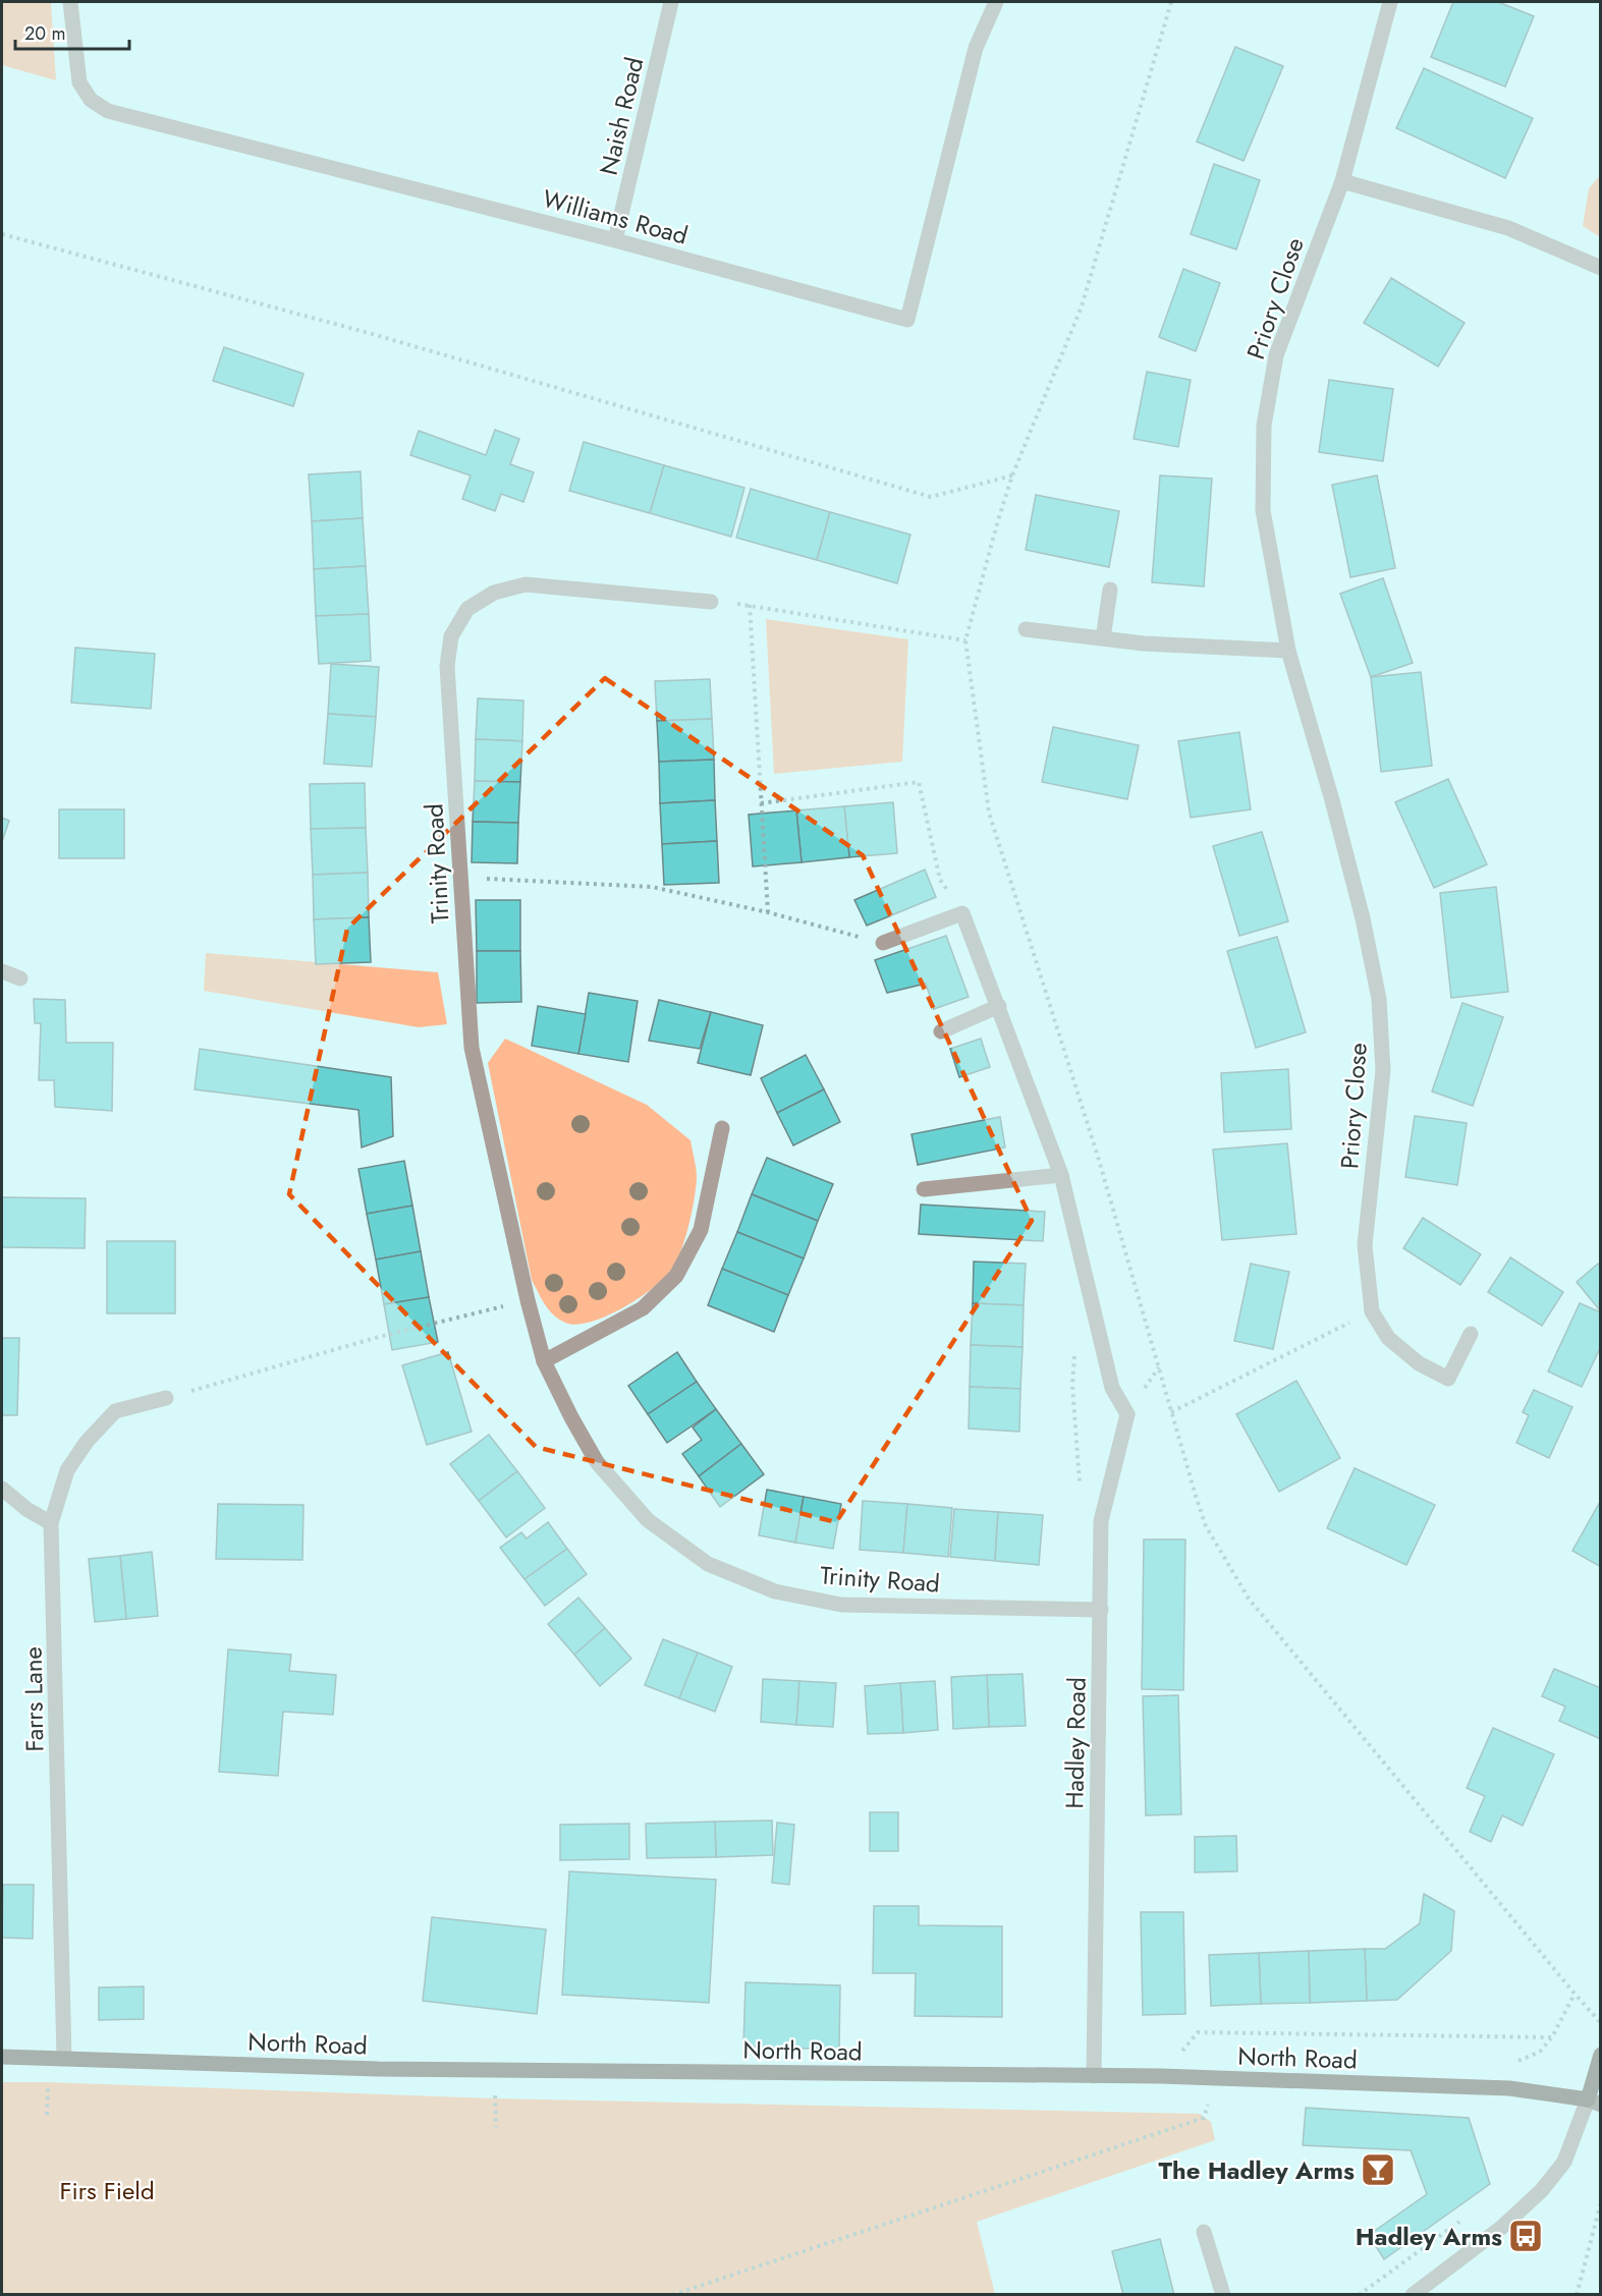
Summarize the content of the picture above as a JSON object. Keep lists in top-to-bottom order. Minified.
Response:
{"streets":{"main road":["North Road"],"street":["Naish Road","Williams Road","Priory Close","Trinity Road","Farrs Lane","Hadley Road"]},"crossings":[["Naish Road","Williams Road"],["Trinity Road","Hadley Road"],["Farrs Lane","North Road"],["Hadley Road","North Road"]],"parks":["Firs Field"],"places":{"bar":["The Hadley Arms"],"bus stop":["Hadley Arms"]},"scale_bar":"20 m"}
